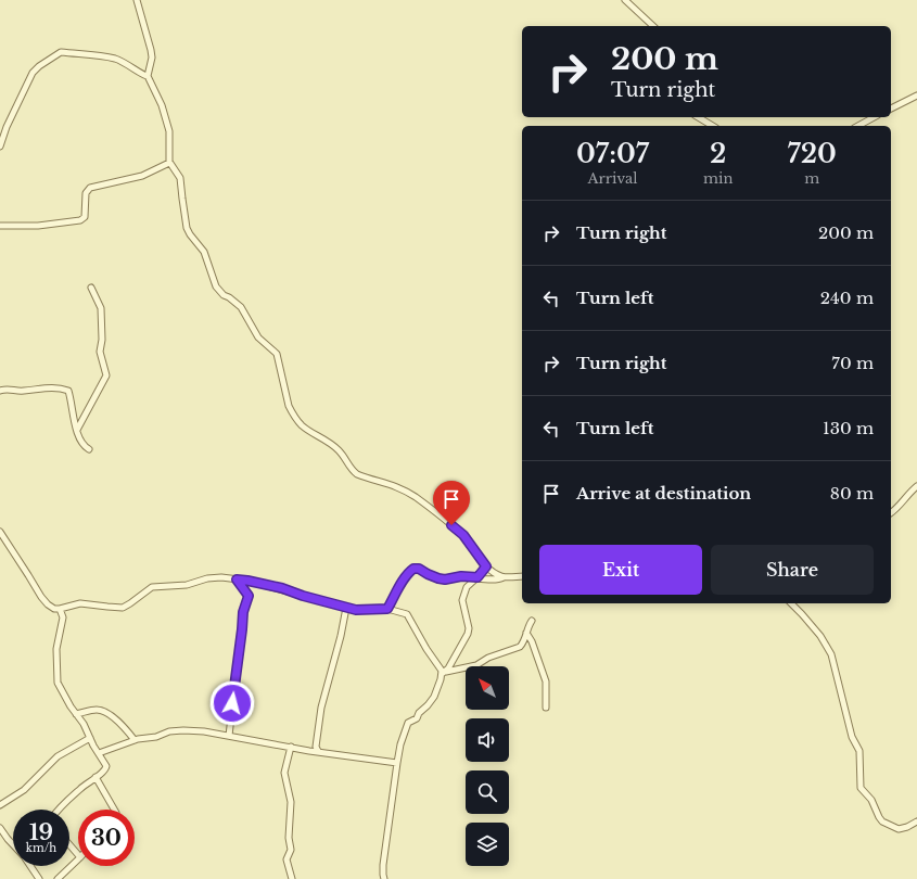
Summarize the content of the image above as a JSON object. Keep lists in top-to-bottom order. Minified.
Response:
{"north":"top left","page":{"turn":["200 m","Turn right"],"eta":["07:07","Arrival","2","min","720","m"],"list":[{"name":"Turn right","value":"200 m"},{"name":"Turn left","value":"240 m"},{"name":"Turn right","value":"70 m"},{"name":"Turn left","value":"130 m"},{"name":"Arrive at destination","value":"80 m"}],"buttons":["Exit","Share"],"speed":"19 km/h","limit":"30"}}
